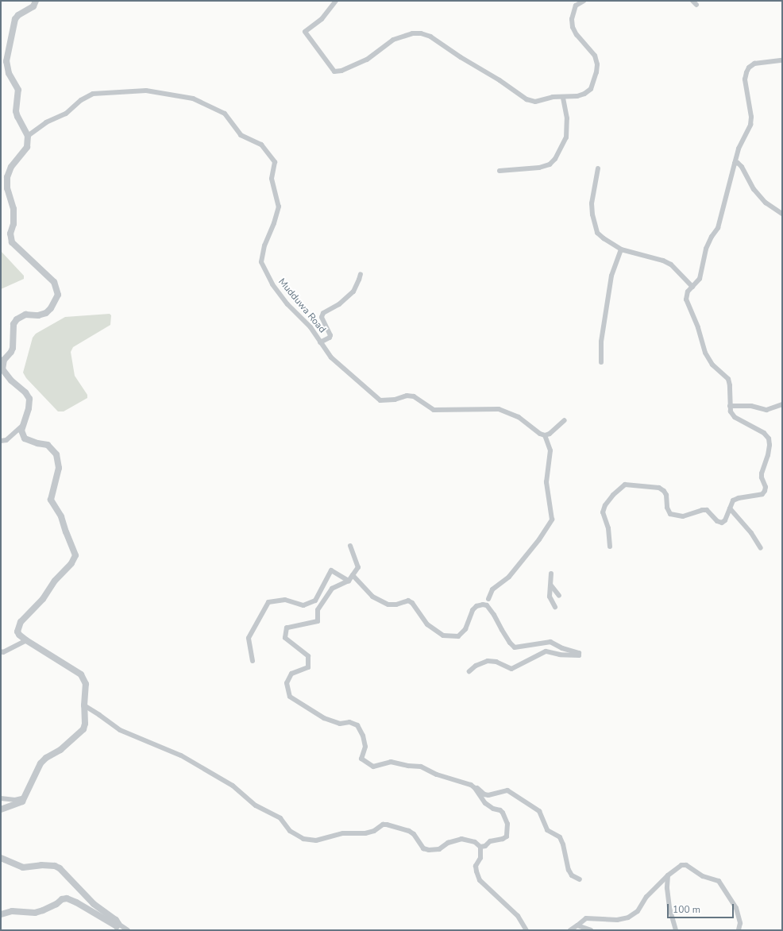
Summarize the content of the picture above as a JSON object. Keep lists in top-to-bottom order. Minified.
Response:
{"streets":{"street":["Mudduwa Road"]},"scale_bar":"100 m"}
